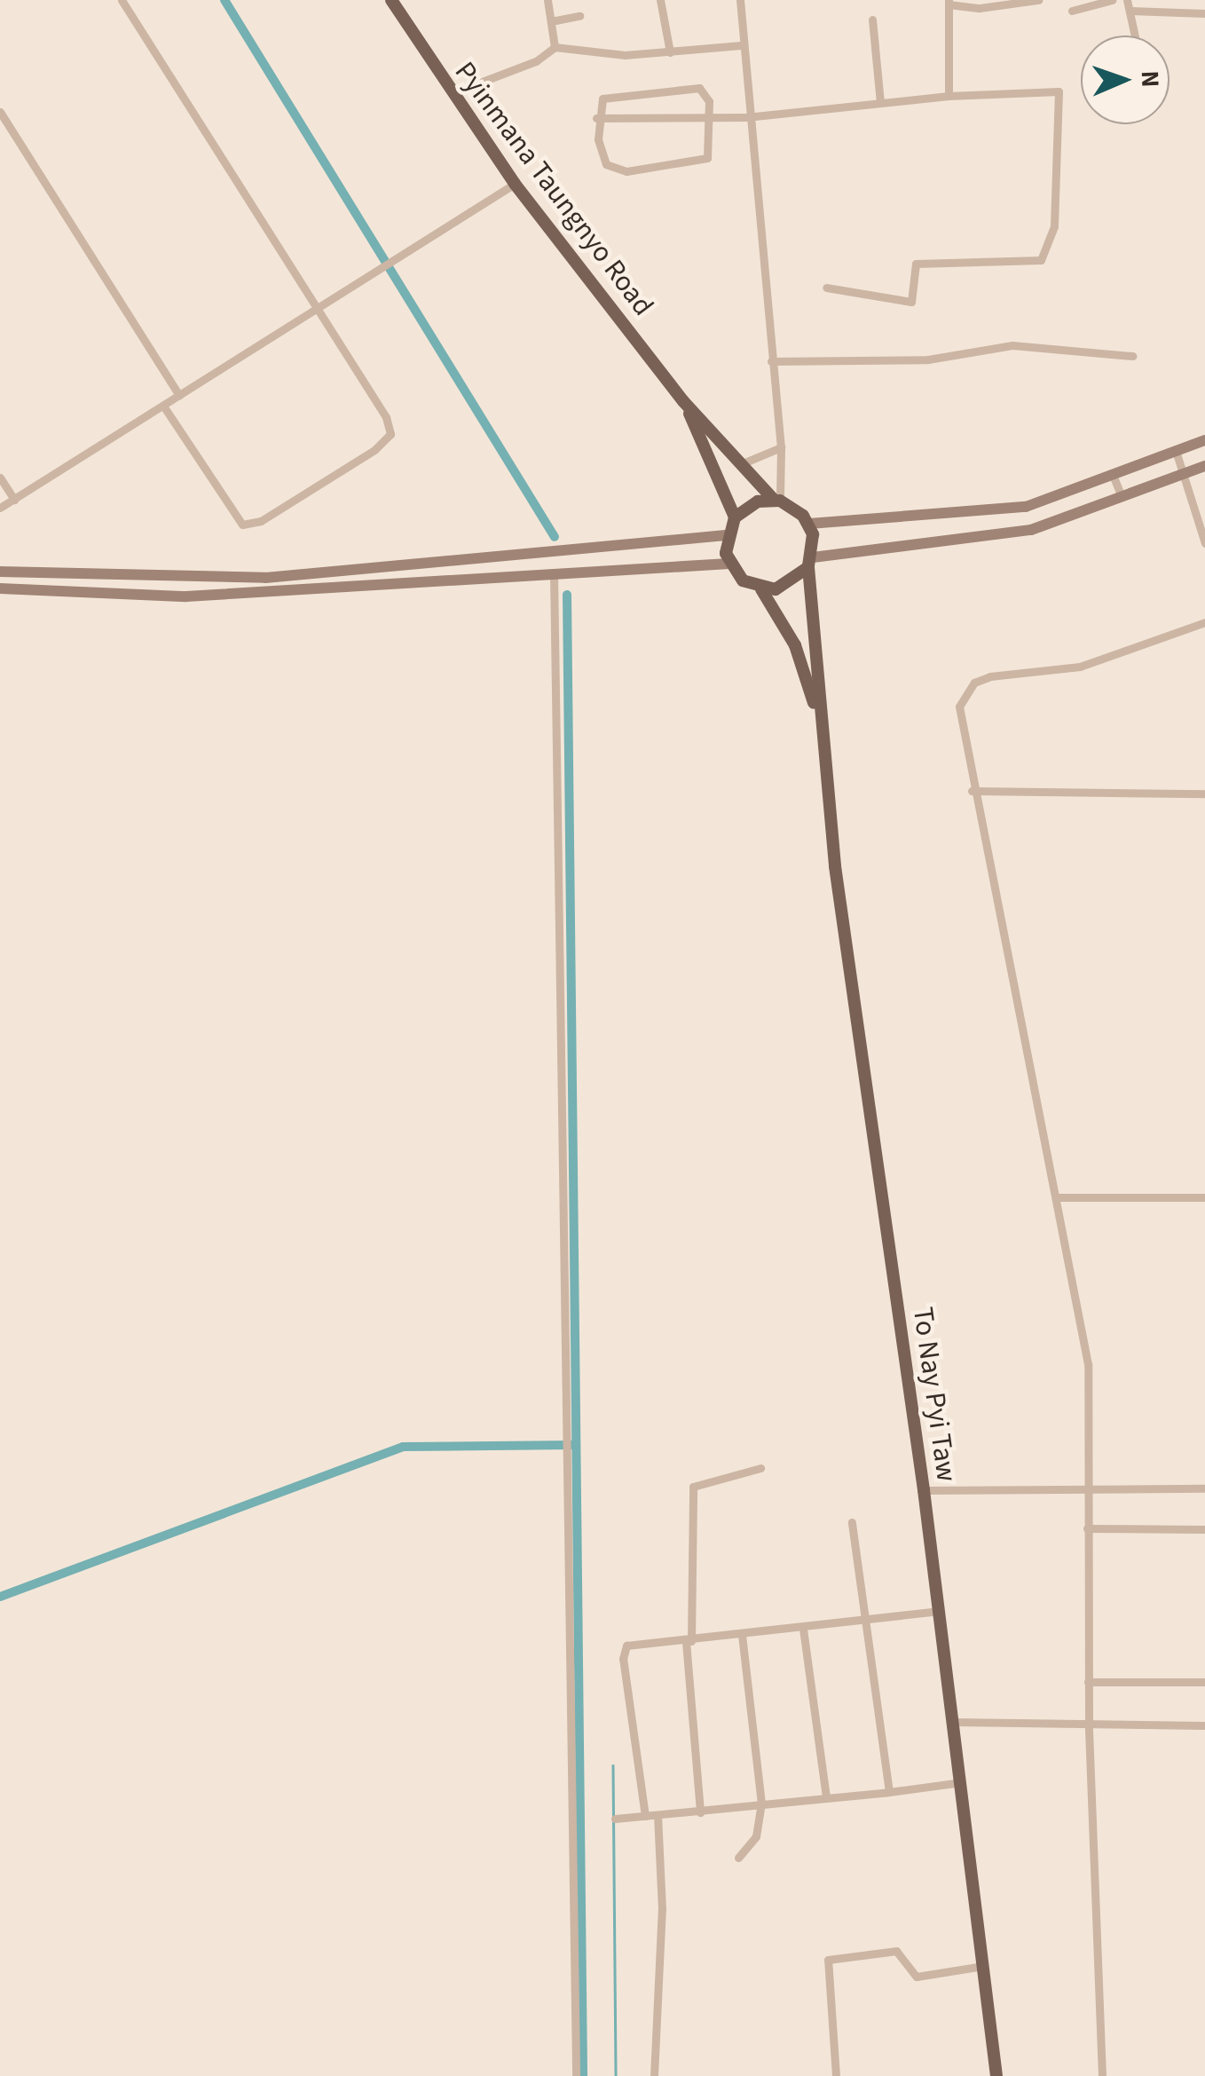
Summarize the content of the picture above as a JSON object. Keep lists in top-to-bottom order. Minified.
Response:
{"streets":{"main road":["Pyinmana Taungnyo Road","To Nay Pyi Taw"]},"north":"right"}
